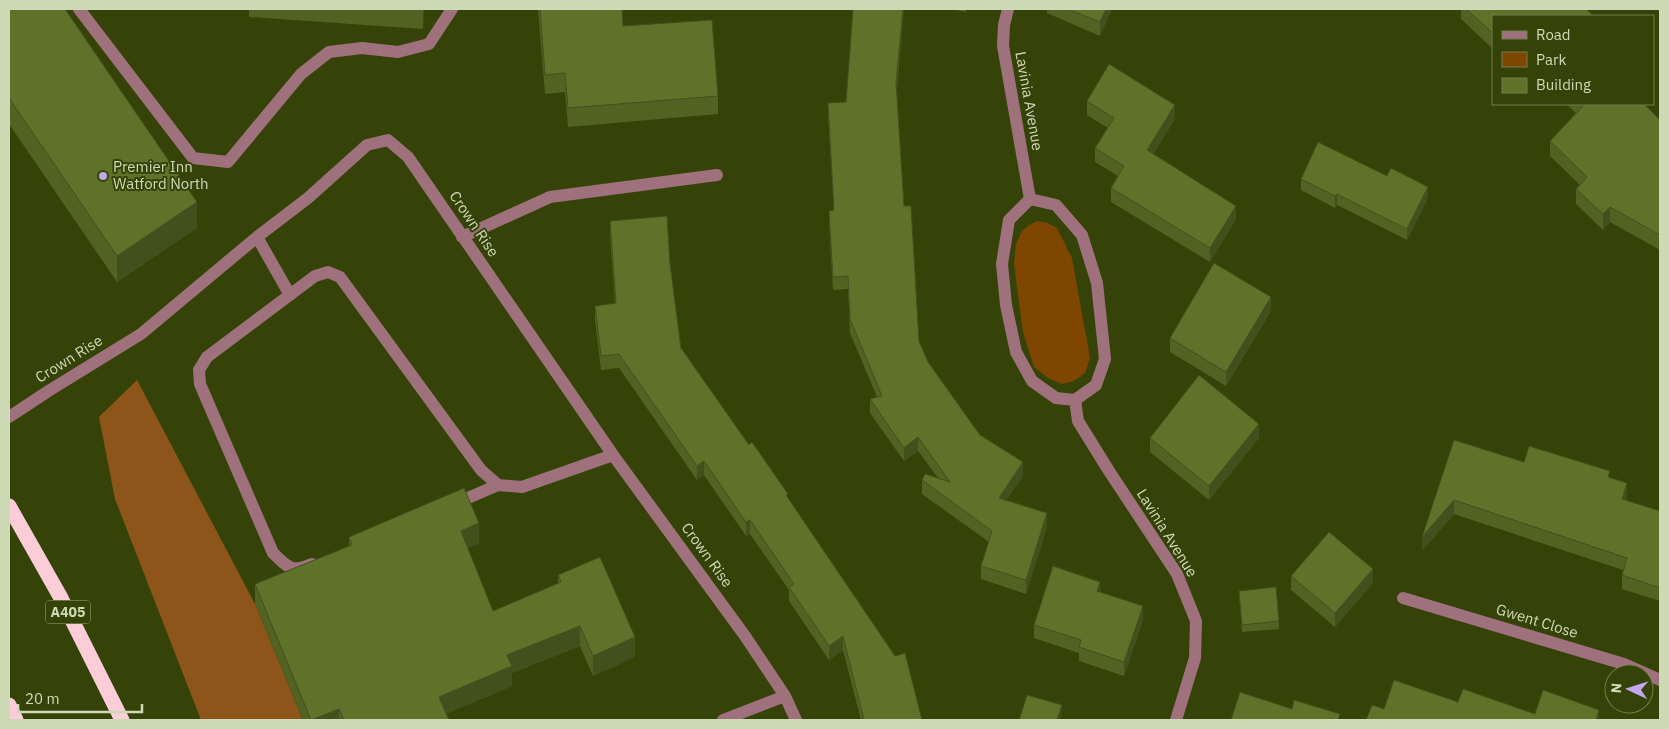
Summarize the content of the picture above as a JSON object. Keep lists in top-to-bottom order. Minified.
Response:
{"streets":{"highway":["A405"],"street":["Lavinia Avenue","Crown Rise","Gwent Close"]},"places":["Premier Inn Watford North"],"legend":["Road","Park","Building"],"scale_bar":"20 m","north":"left"}
